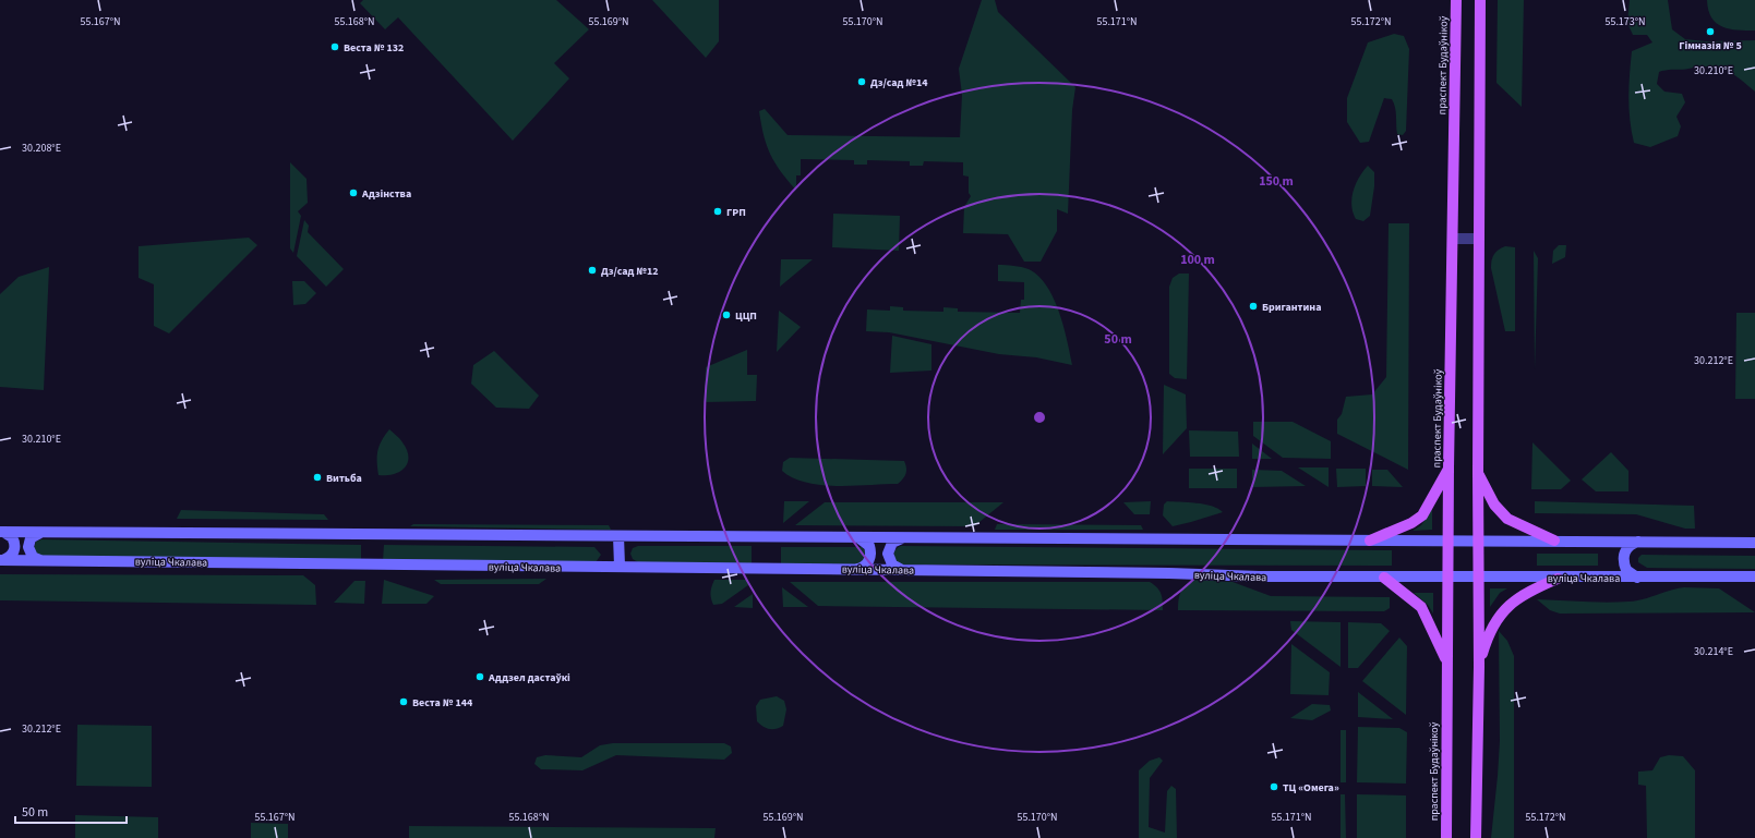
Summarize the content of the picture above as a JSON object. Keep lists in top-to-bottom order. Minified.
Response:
{"streets":{"main road":["праспект Будаўнікоў","вуліца Чкалава"]},"crossings":[["праспект Будаўнікоў","вуліца Чкалава"]],"places":["Гімназія № 5","Веста № 132","Дз/сад №14","Адзінства","ГРП","Дз/сад №12","Бригантина","ЦЦП","Витьба","Аддзел дастаўкі","Веста № 144","ТЦ «Омега»"],"scale_bar":"50 m","coordinates":["55.167°N","55.168°N","55.169°N","55.170°N","55.171°N","55.172°N","55.173°N","30.210°E","30.208°E","30.212°E","30.214°E"],"rings":["150 m","100 m","50 m"]}
